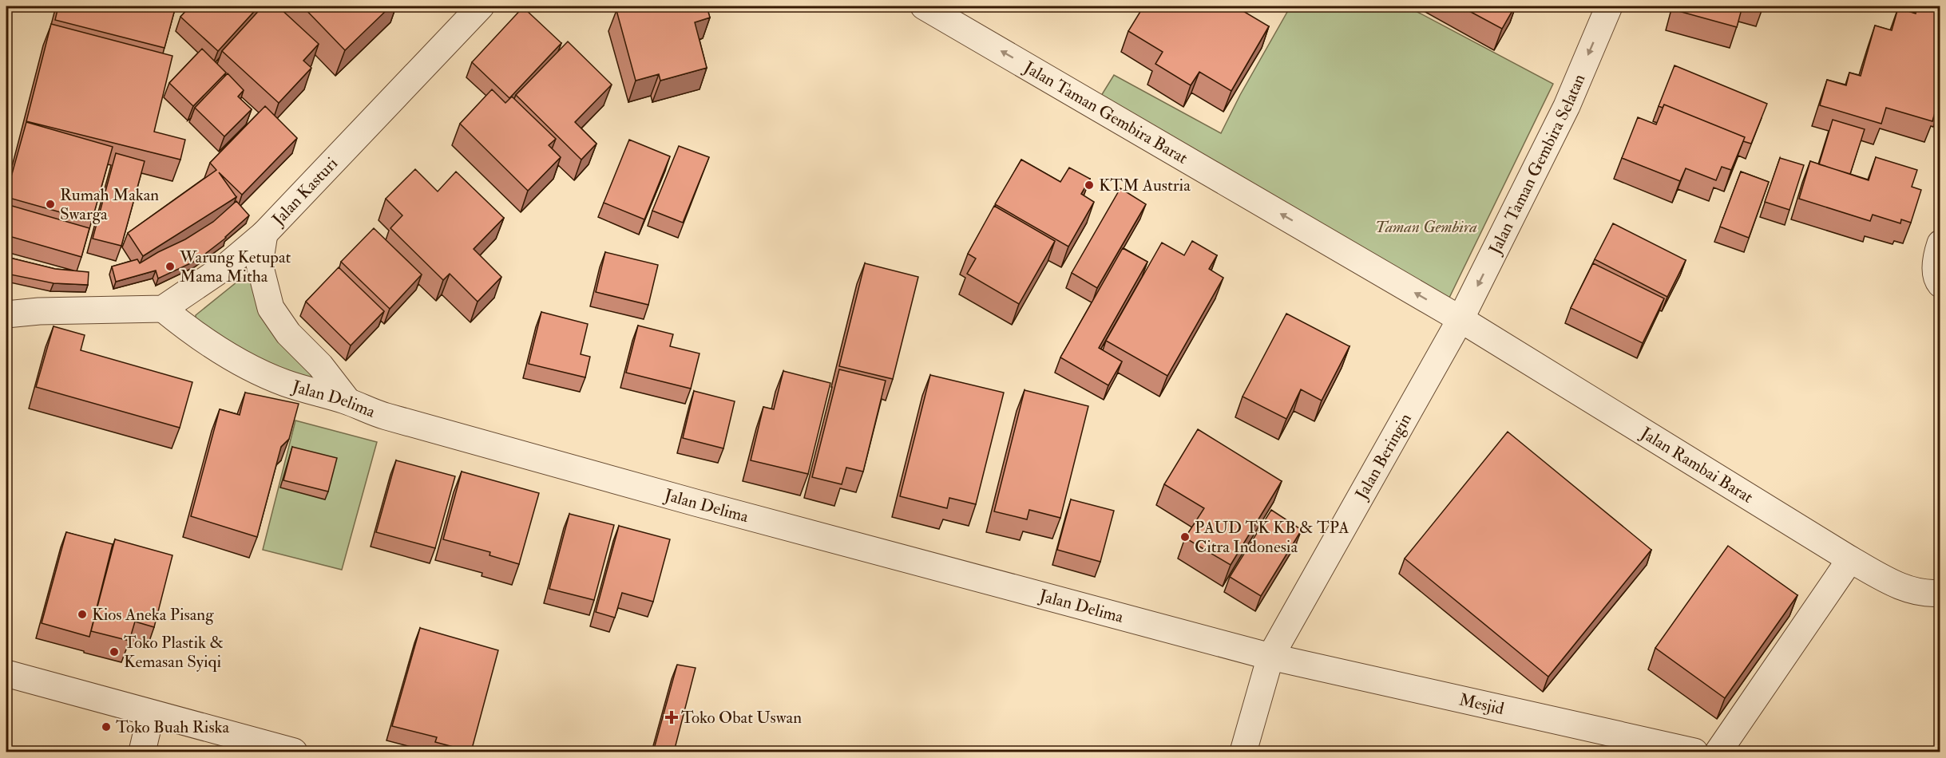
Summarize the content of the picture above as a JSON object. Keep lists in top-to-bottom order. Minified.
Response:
{"streets":{"street":["Jalan Taman Gembira Barat","Jalan Taman Gembira Selatan","Jalan Kasturi","Jalan Delima","Jalan Beringin","Jalan Rambai Barat","Mesjid"]},"crossings":[["Jalan Taman Gembira Barat","Jalan Taman Gembira Selatan"],["Jalan Taman Gembira Barat","Jalan Beringin"],["Jalan Taman Gembira Barat","Jalan Rambai Barat"],["Jalan Taman Gembira Selatan","Jalan Beringin"],["Jalan Taman Gembira Selatan","Jalan Rambai Barat"],["Jalan Kasturi","Jalan Delima"],["Jalan Delima","Jalan Beringin"],["Jalan Delima","Mesjid"],["Jalan Beringin","Jalan Rambai Barat"],["Jalan Beringin","Mesjid"]],"one_way":["Jalan Taman Gembira Barat","Jalan Taman Gembira Selatan"],"parks":["Taman Gembira"],"places":{"other":["KTM Austria","Rumah Makan Swarga","Warung Ketupat Mama Mitha","PAUD TK KB & TPA Citra Indonesia","Kios Aneka Pisang","Toko Plastik & Kemasan Syiqi","Toko Buah Riska"],"health":["Toko Obat Uswan"]}}
